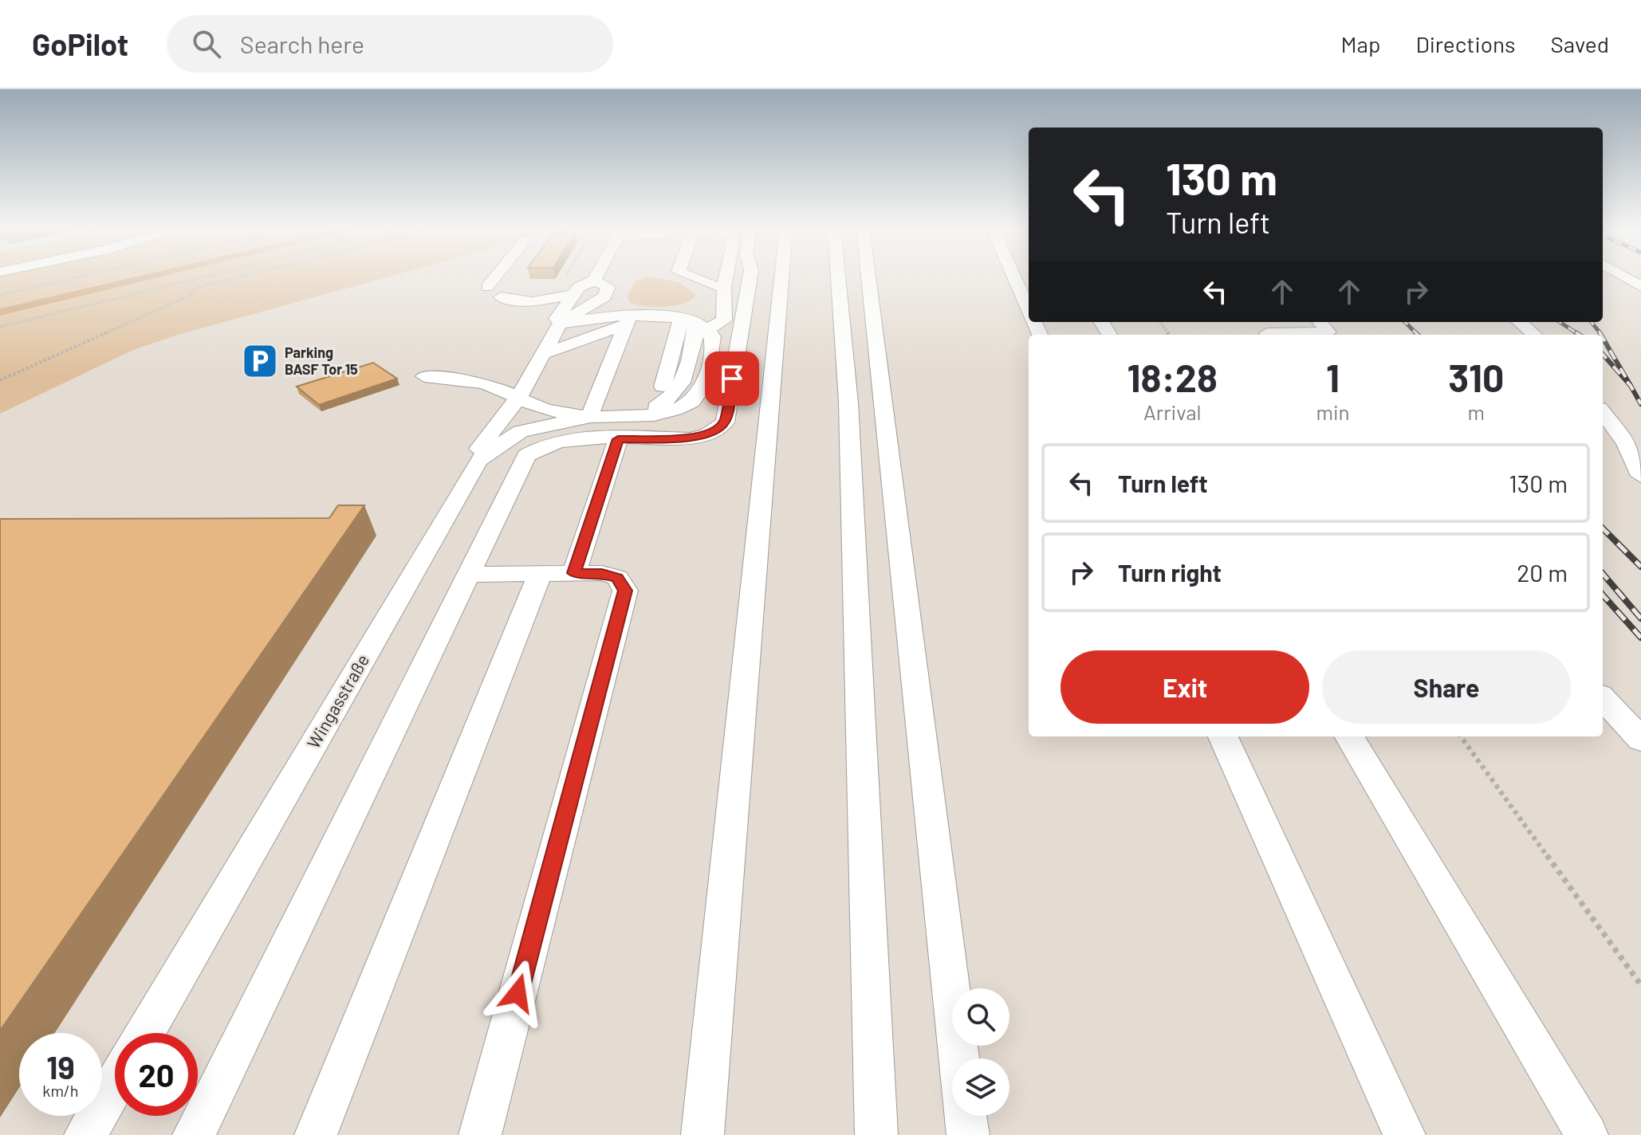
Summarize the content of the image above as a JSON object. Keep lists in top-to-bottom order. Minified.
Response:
{"streets":{"street":["Wingasstraße"]},"places":{"parking":["Parking BASF Tor 15"]},"page":{"header":"GoPilot","search":"Search here","nav":["Map","Directions","Saved"],"turn":["130 m","Turn left"],"eta":["18:28","Arrival","1","min","310","m"],"list":[{"name":"Turn left","value":"130 m"},{"name":"Turn right","value":"20 m"}],"buttons":["Exit","Share"],"speed":"19 km/h","limit":"20"}}
